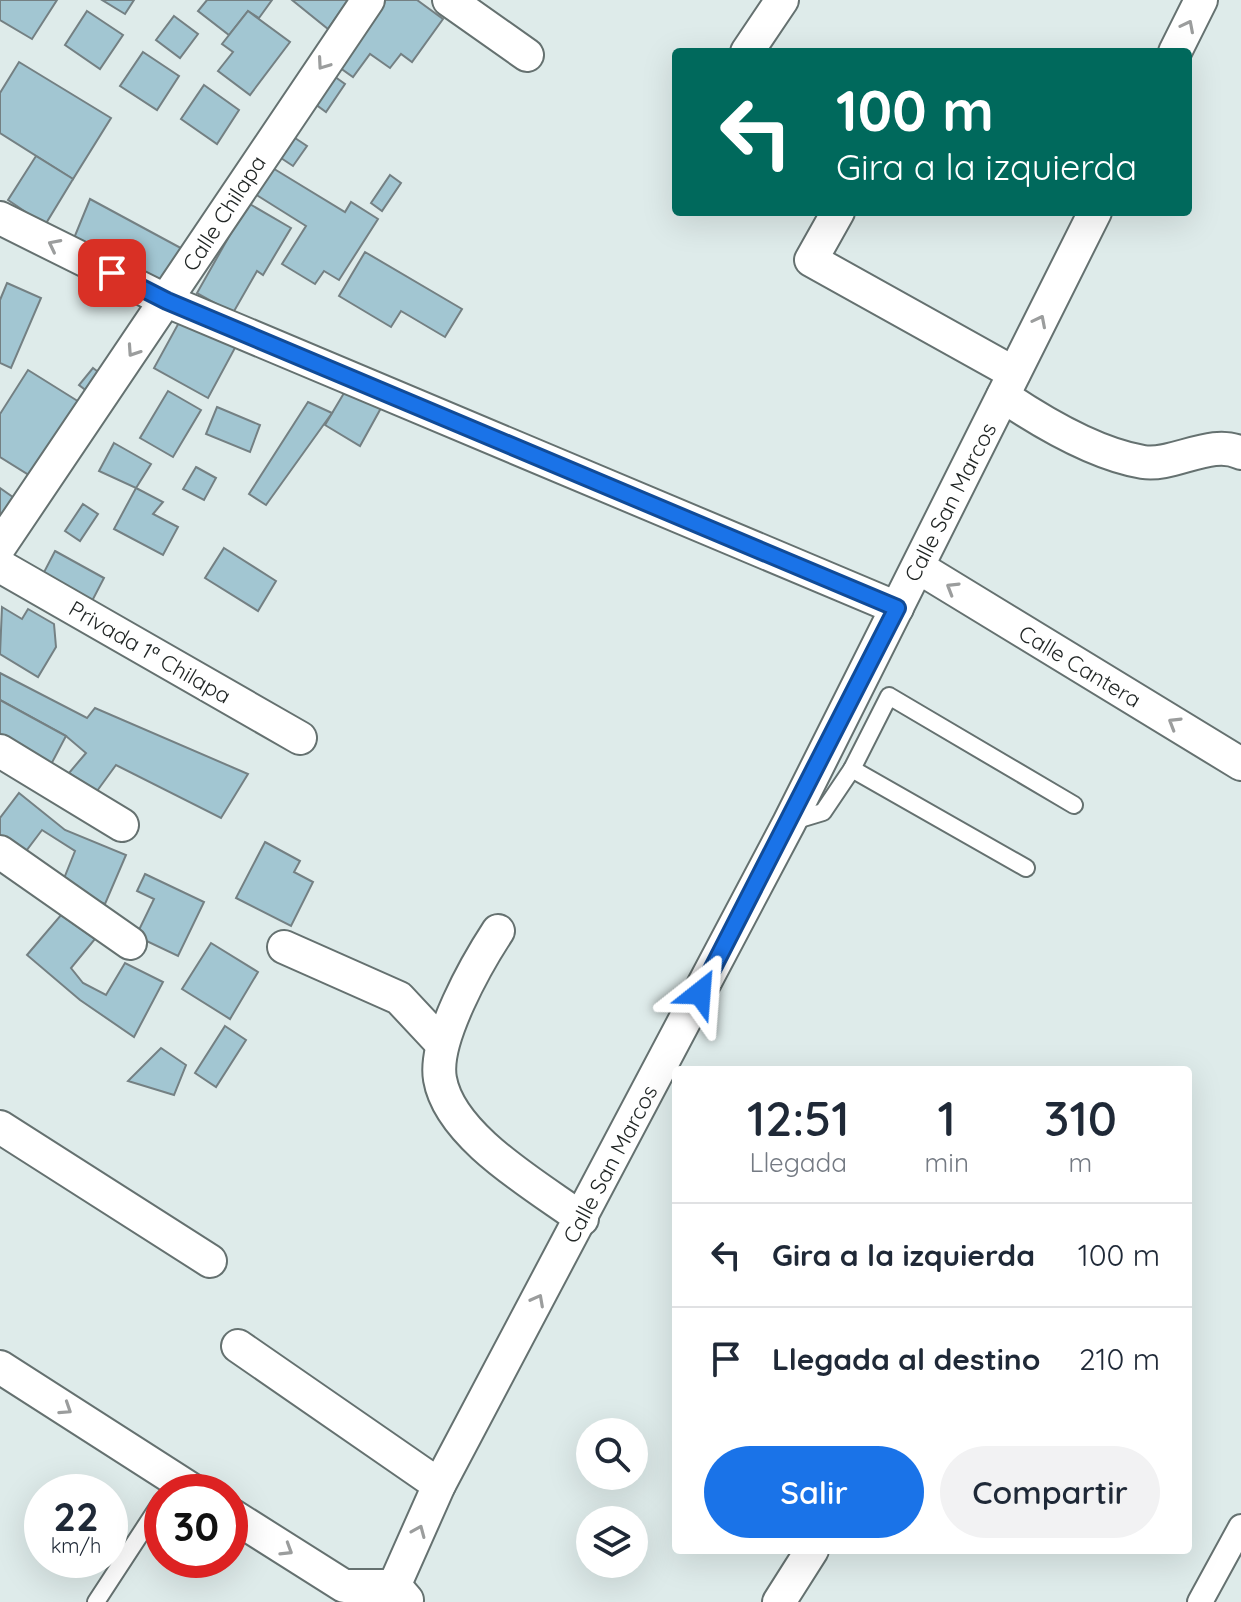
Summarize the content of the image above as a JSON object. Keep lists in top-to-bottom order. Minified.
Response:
{"streets":{"street":["Calle Chilapa","Calle San Marcos","Privada 1ª Chilapa","Calle Cantera"]},"crossings":[["Calle San Marcos","Calle Cantera"]],"one_way":["Calle Chilapa","Calle San Marcos"],"page":{"turn":["100 m","Gira a la izquierda"],"eta":["12:51","Llegada","1","min","310","m"],"list":[{"name":"Gira a la izquierda","value":"100 m"},{"name":"Llegada al destino","value":"210 m"}],"buttons":["Salir","Compartir"],"speed":"22 km/h","limit":"30"}}
